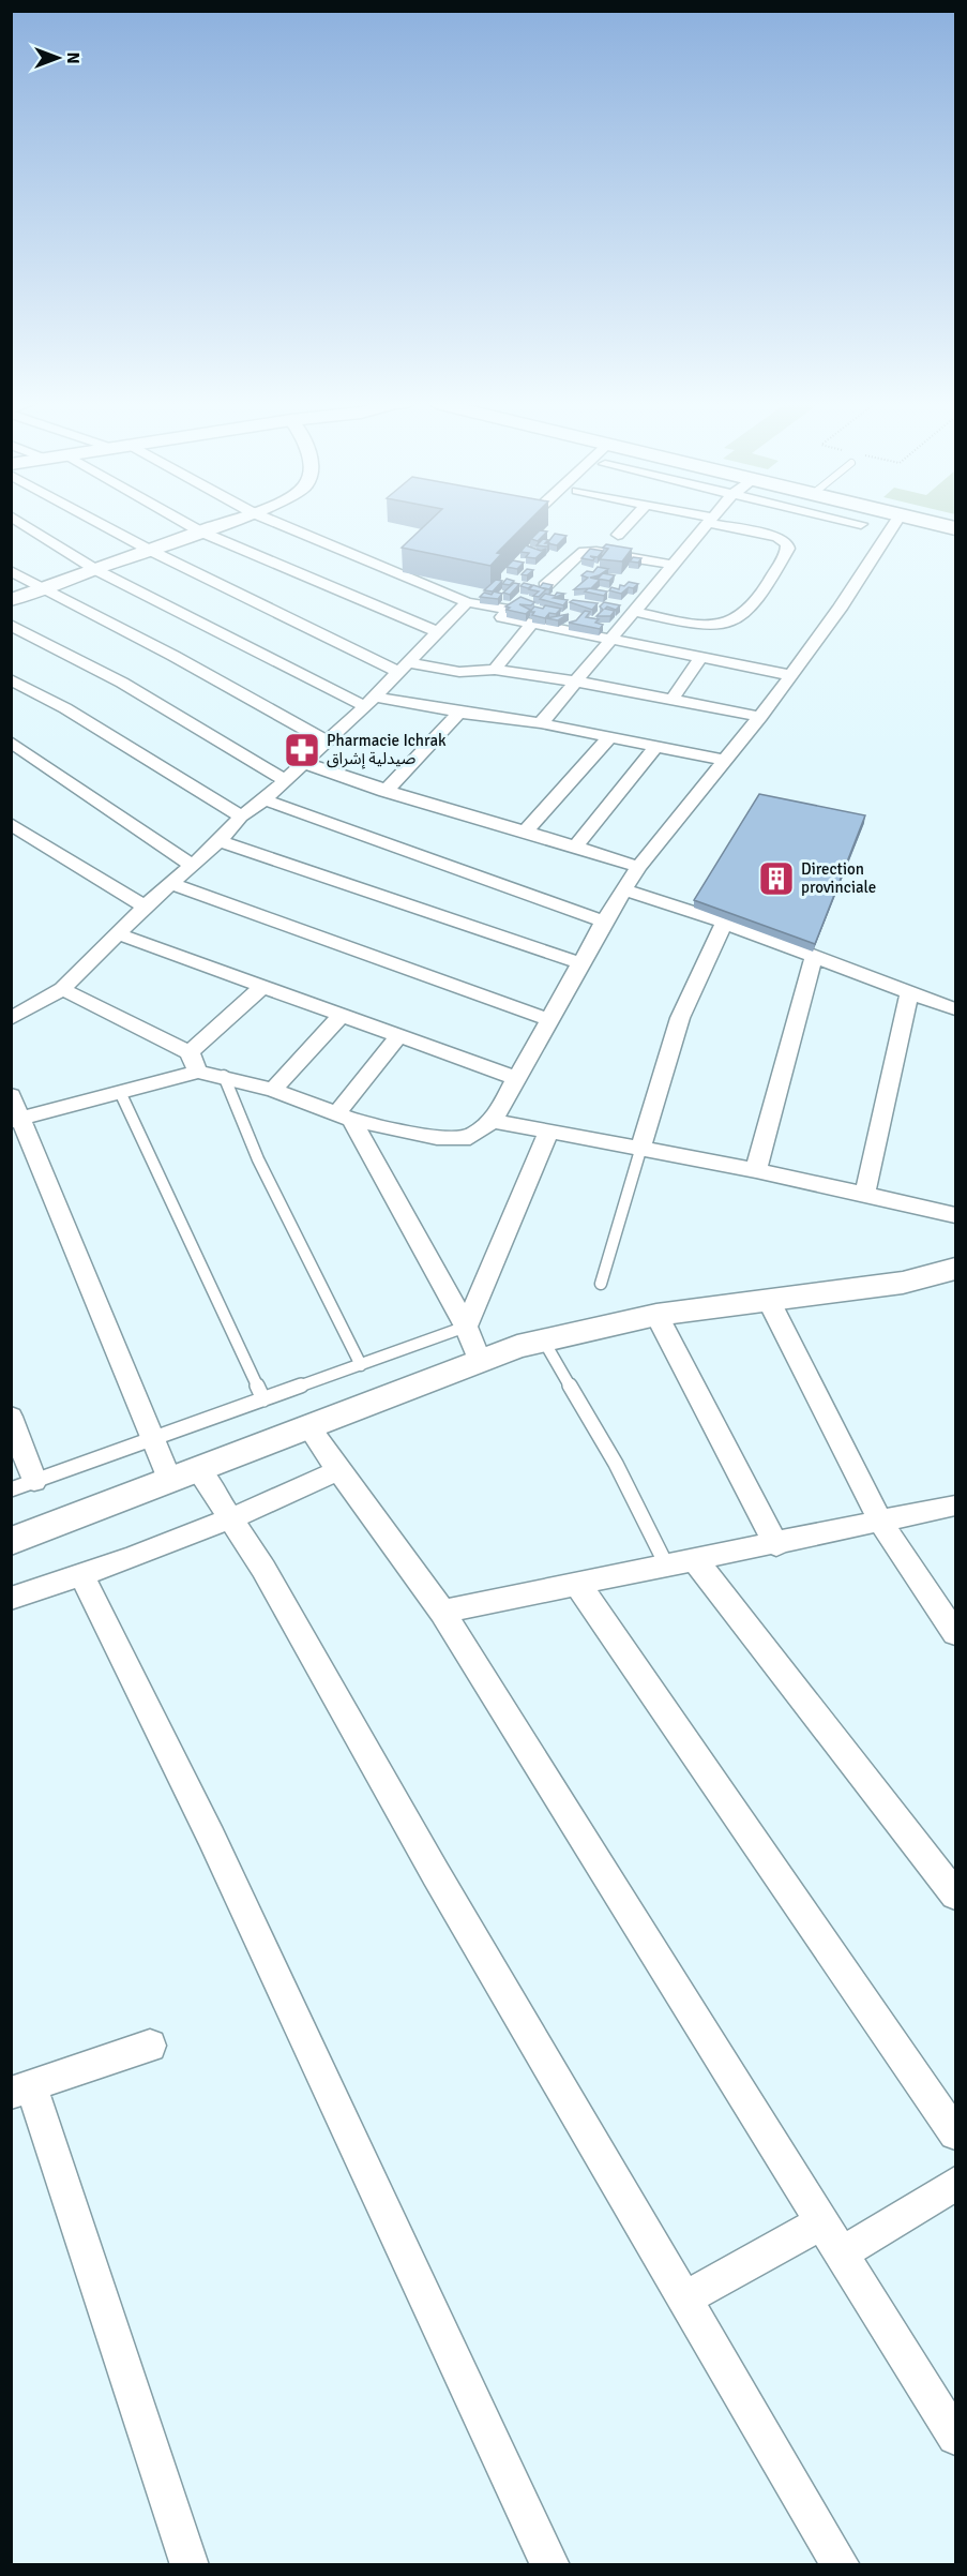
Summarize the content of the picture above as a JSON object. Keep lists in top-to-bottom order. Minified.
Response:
{"places":{"pharmacy":["Pharmacie Ichrak صيدلية إشراق"],"building":["Direction provinciale"]},"north":"right"}
